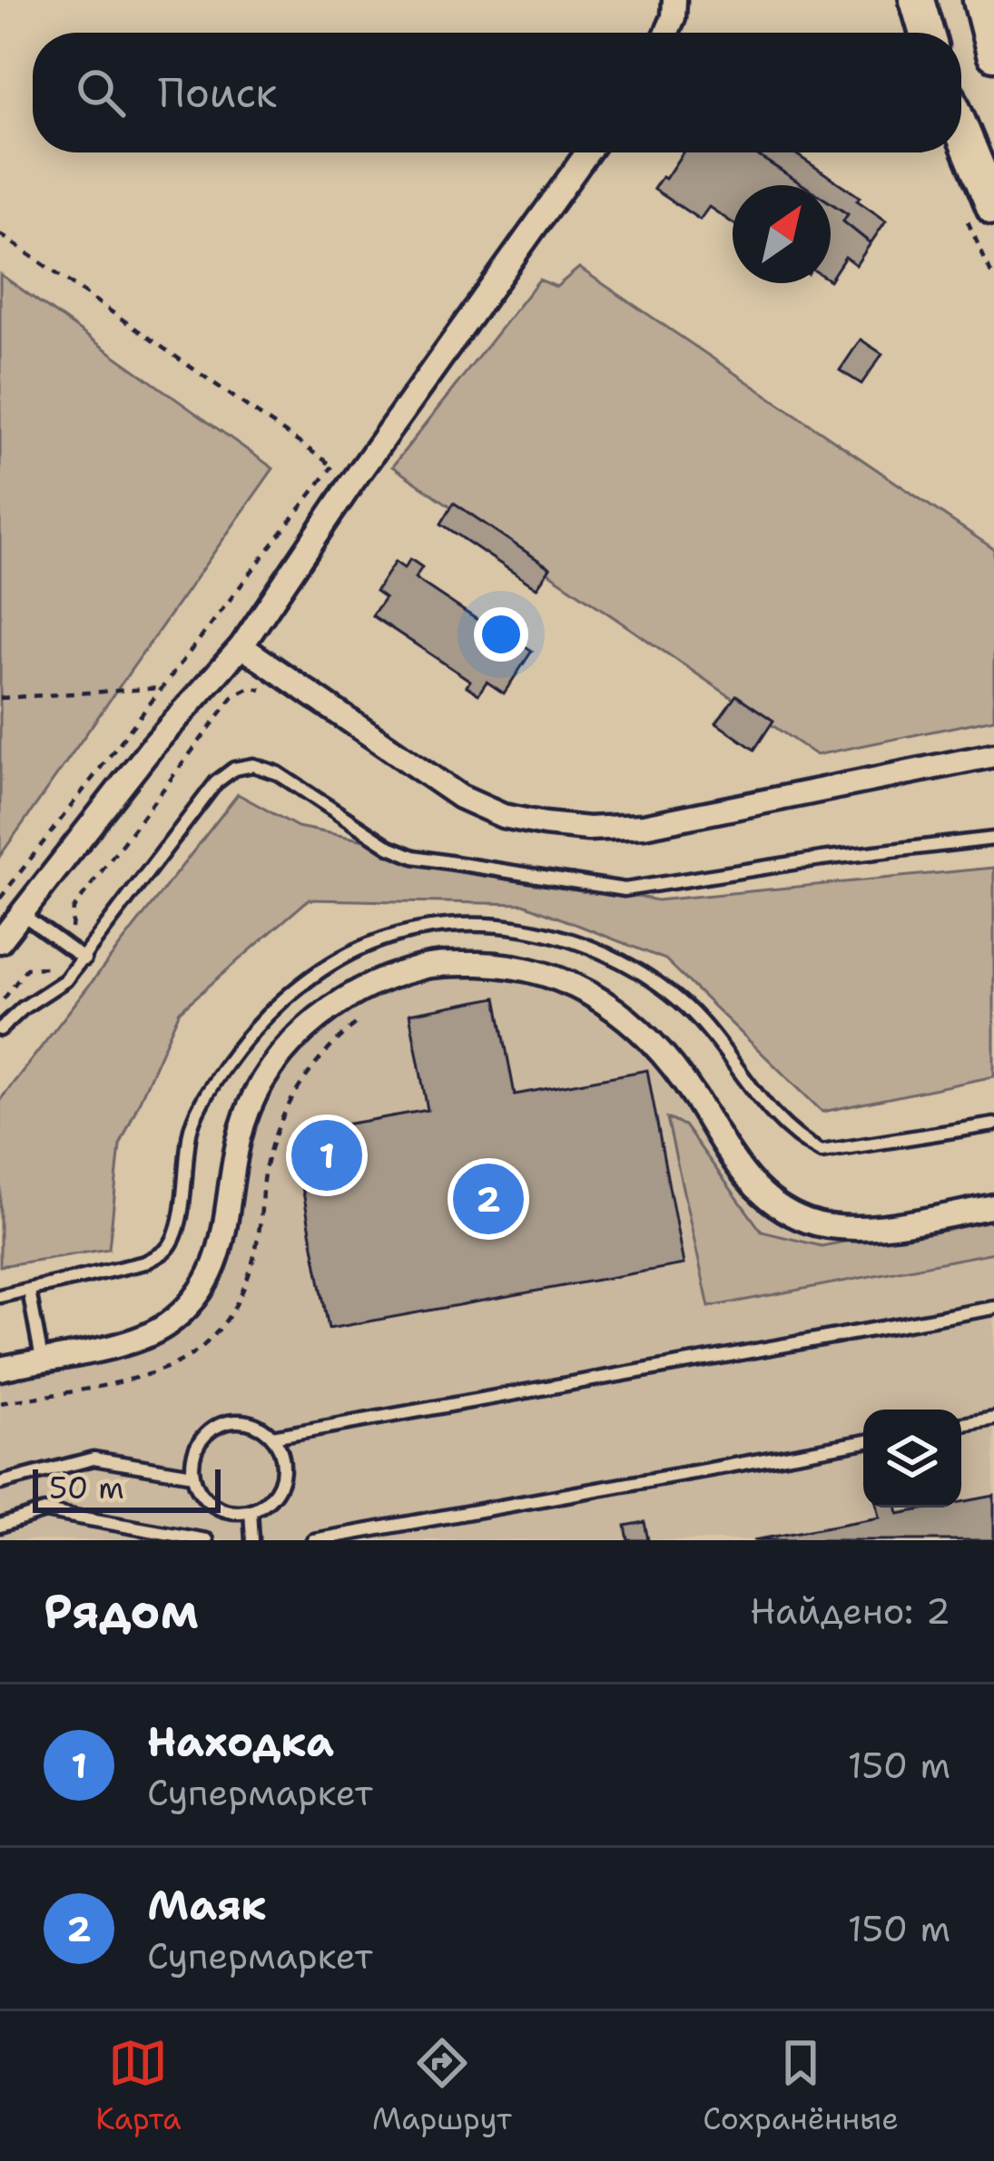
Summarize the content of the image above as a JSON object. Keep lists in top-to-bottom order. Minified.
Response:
{"scale_bar":"50 m","north":"top right","page":{"search":"Поиск","pins":["1","2"],"scale":"50 m","heading":["Рядом","Найдено: 2"],"list":[{"mark":"1","name":"Находка","note":"Супермаркет","value":"150 m"},{"mark":"2","name":"Маяк","note":"Супермаркет","value":"150 m"}],"nav":["Карта","Маршрут","Сохранённые"]}}
